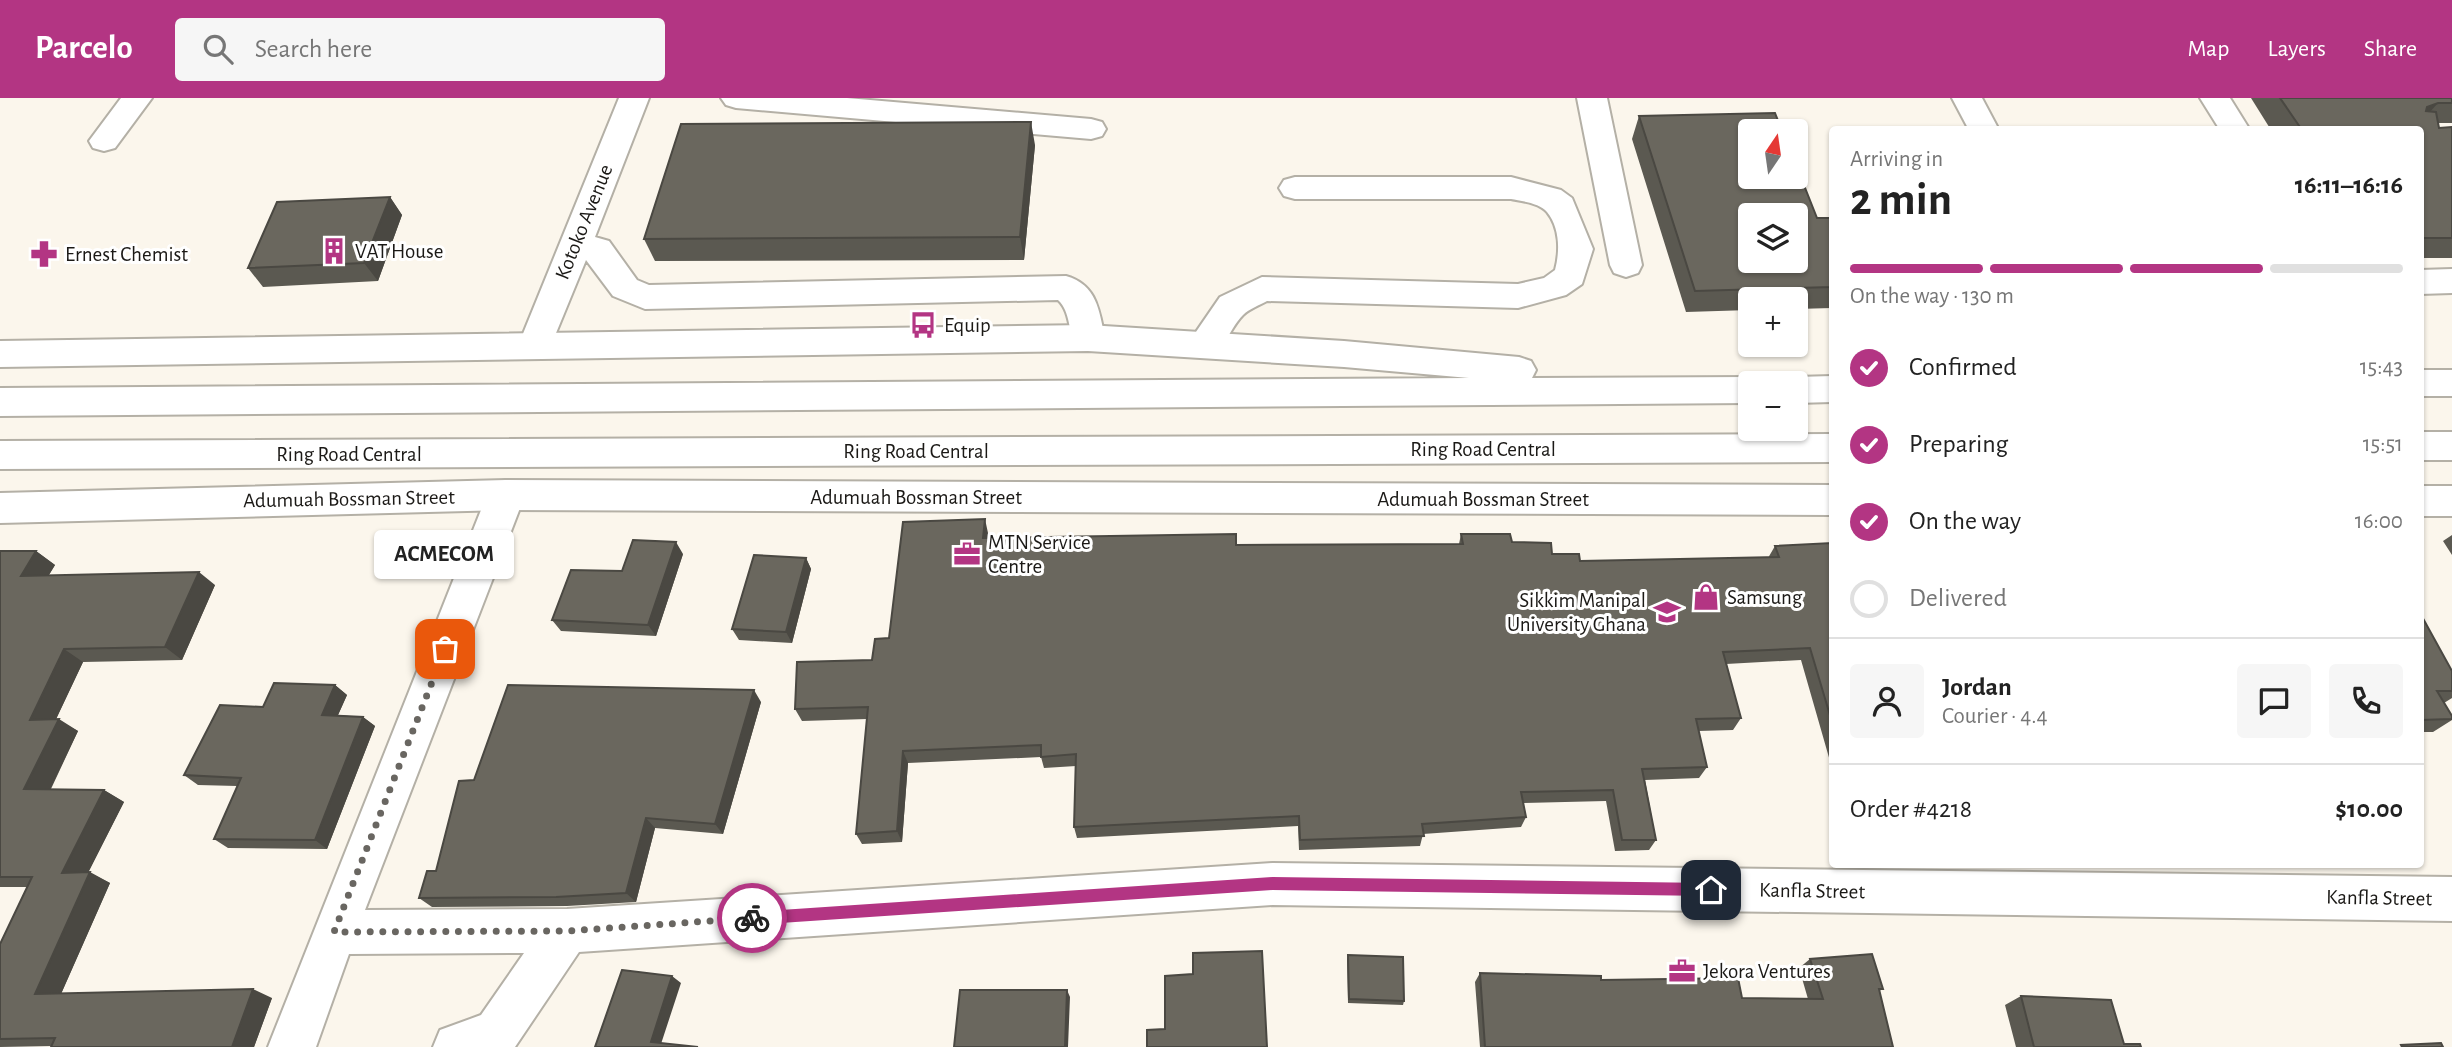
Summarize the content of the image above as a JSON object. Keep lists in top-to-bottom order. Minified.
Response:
{"streets":{"main road":["Kotoko Avenue","Ring Road Central","Adumuah Bossman Street","Kanfla Street"]},"places":{"building":["VAT House"],"pharmacy":["Ernest Chemist"],"bus stop":["Equip"],"office":["MTN Service Centre","Jekora Ventures"],"shop":["Samsung"],"school or university":["Sikkim Manipal University Ghana"],"other":["ACMECOM"]},"north":"top","page":{"header":"Parcelo","search":"Search here","nav":["Map","Layers","Share"],"map_buttons":["+","−"],"heading":["2 min","Arriving in","16:11–16:16"],"panel":["Jordan","Courier · 4.4","Order #4218","$10.00"],"bar":"On the way · 130 m","list":[["Confirmed","15:43"],["Preparing","15:51"],["On the way","16:00"],"Delivered"],"bubble":"ACMECOM"}}
